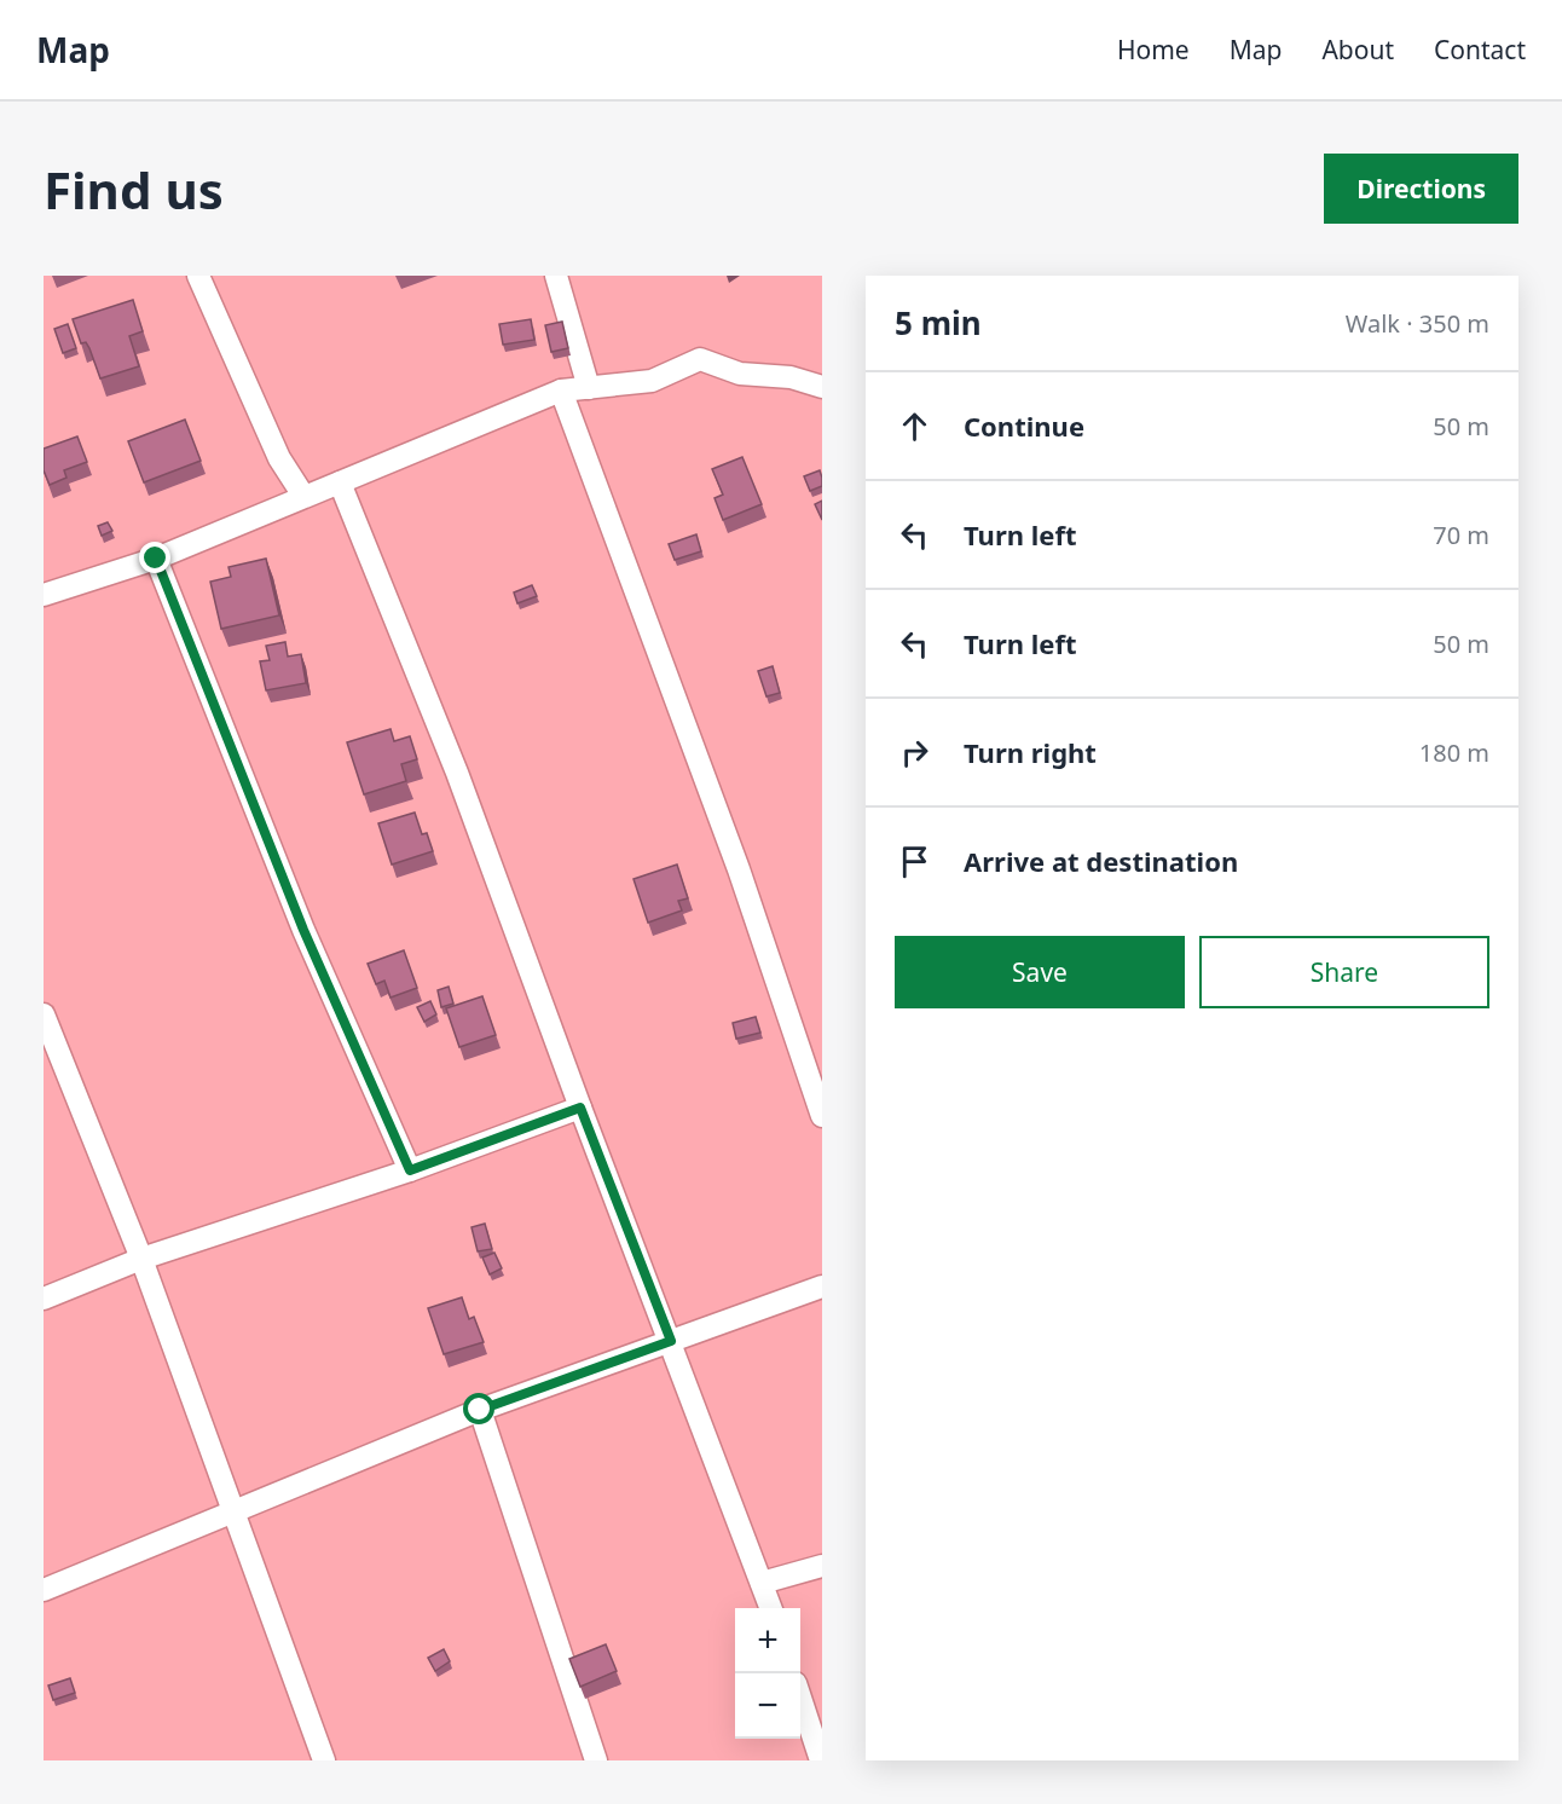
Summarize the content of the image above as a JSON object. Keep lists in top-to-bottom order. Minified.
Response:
{"page":{"header":"Map","nav":["Home","Map","About","Contact"],"buttons":["Directions",["Save","Share"]],"title":"Find us","heading":["5 min","Walk · 350 m"],"list":[["Continue","50 m"],["Turn left","70 m"],["Turn left","50 m"],["Turn right","180 m"],"Arrive at destination"],"map_buttons":["+","−"]}}
